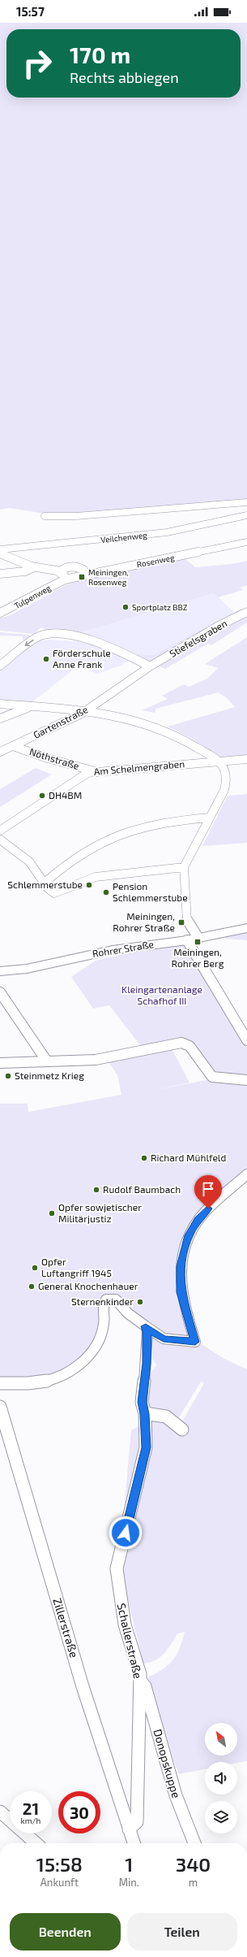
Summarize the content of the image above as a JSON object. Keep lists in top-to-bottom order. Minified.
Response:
{"streets":{"main road":["Rohrer Straße"],"street":["Veilchenweg","Rosenweg","Tulpenweg","Stiefelsgraben","Gartenstraße","Nöthstraße","Am Schelmengraben","Zillerstraße","Schallerstraße","Donopskuppe"]},"crossings":[["Rosenweg","Tulpenweg"],["Stiefelsgraben","Gartenstraße"],["Gartenstraße","Nöthstraße"],["Nöthstraße","Am Schelmengraben"],["Zillerstraße","Schallerstraße"],["Schallerstraße","Donopskuppe"]],"parks":["Kleingartenanlage Schafhof III"],"places":{"transit":["Meiningen, Rosenweg","Meiningen, Rohrer Straße","Meiningen, Rohrer Berg"],"other":["Sportplatz BBZ","Förderschule Anne Frank","DH4BM","Schlemmerstube","Pension Schlemmerstube","Steinmetz Krieg","Richard Mühlfeld","Rudolf Baumbach","Opfer sowjetischer Militärjustiz","Opfer Luftangriff 1945","General Knochenhauer","Sternenkinder"]},"north":"top left","page":{"status":"15:57","turn":["170 m","Rechts abbiegen"],"speed":"21 km/h","limit":"30","eta":["15:58","Ankunft","1","Min.","340","m"],"buttons":["Beenden","Teilen"]}}
